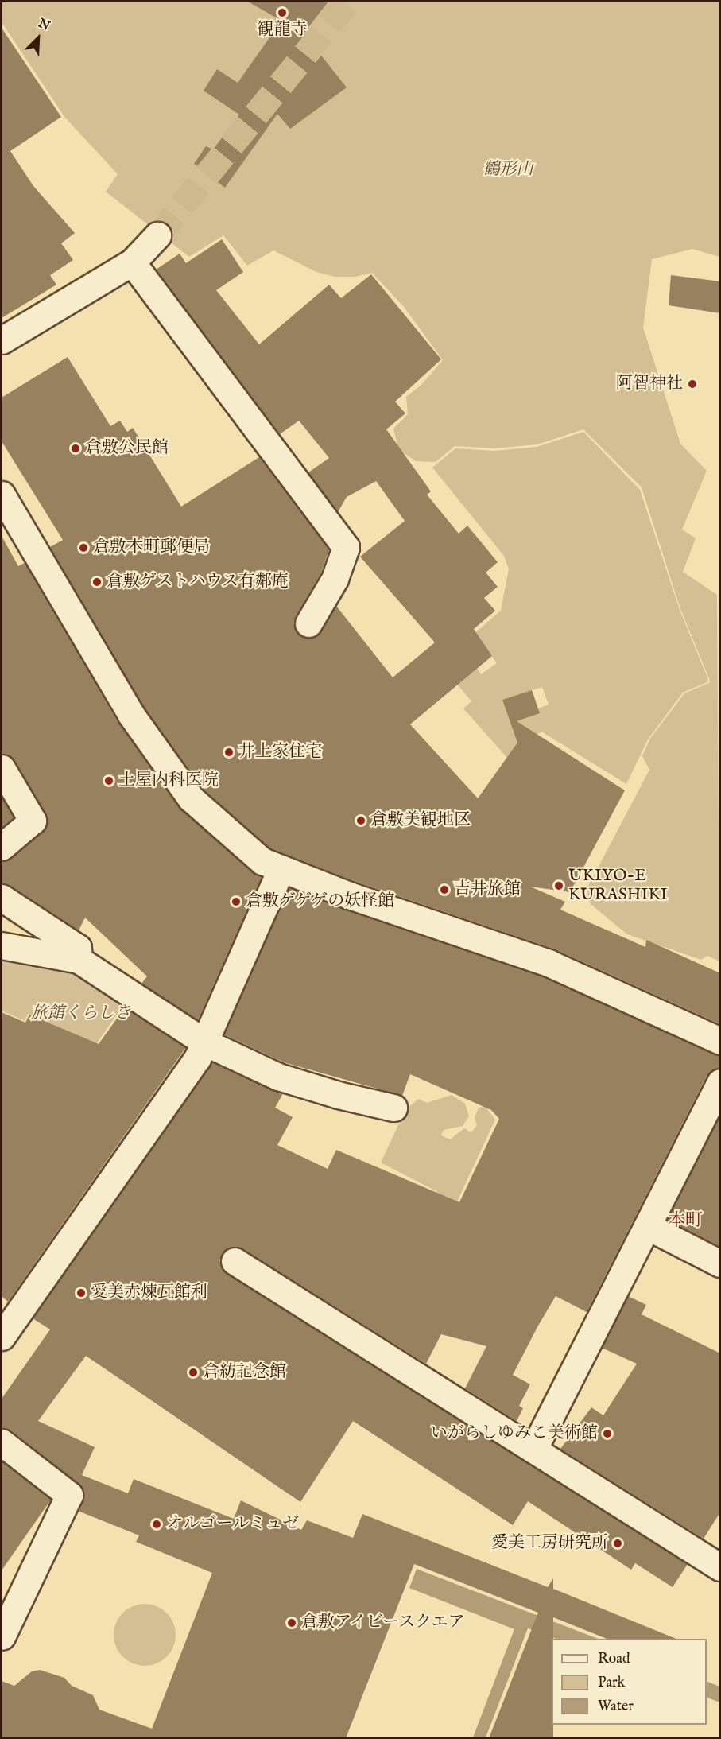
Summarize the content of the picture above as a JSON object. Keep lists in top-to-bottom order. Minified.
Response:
{"districts":["本町"],"parks":["鶴形山","旅館くらしき"],"places":["観龍寺","阿智神社","倉敷公民館","倉敷本町郵便局","倉敷ゲストハウス有鄰庵","井上家住宅","土屋内科医院","倉敷美観地区","UKIYO-E KURASHIKI","吉井旅館","倉敷ゲゲゲの妖怪館","愛美赤煉瓦館利","倉紡記念館","いがらしゆみこ美術館","オルゴールミュゼ","愛美工房研究所","倉敷アイビースクエア"],"legend":["Road","Park","Water"],"north":"top right"}
